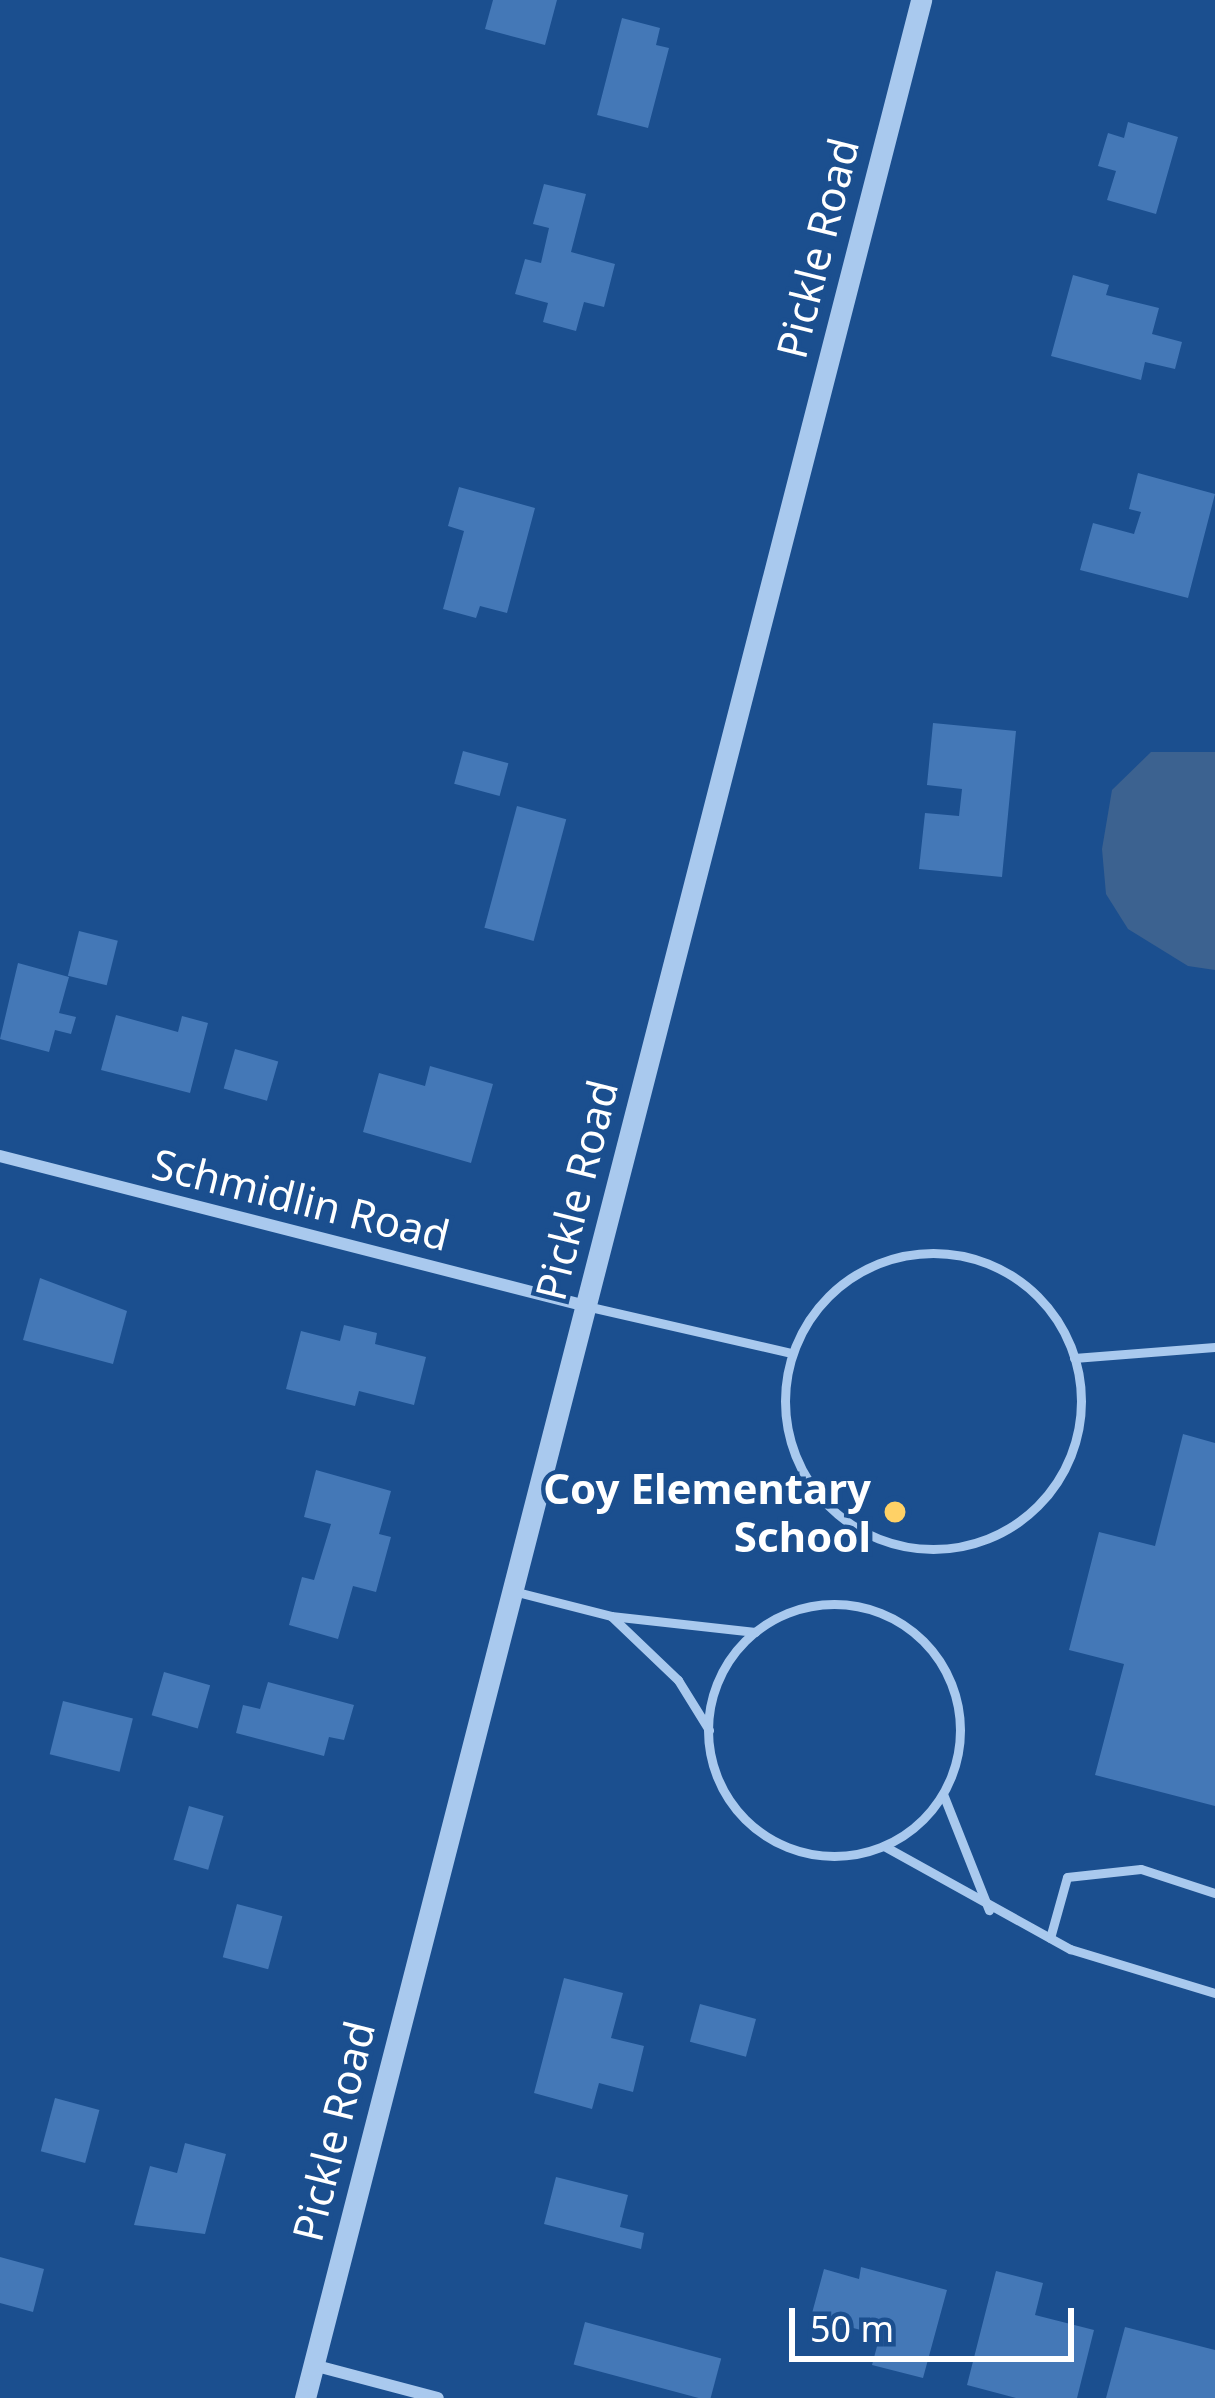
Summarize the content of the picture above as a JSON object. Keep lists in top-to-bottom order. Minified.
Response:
{"streets":{"street":["Pickle Road","Schmidlin Road"]},"crossings":[["Pickle Road","Schmidlin Road"]],"places":["Coy Elementary School"],"scale_bar":"50 m"}
